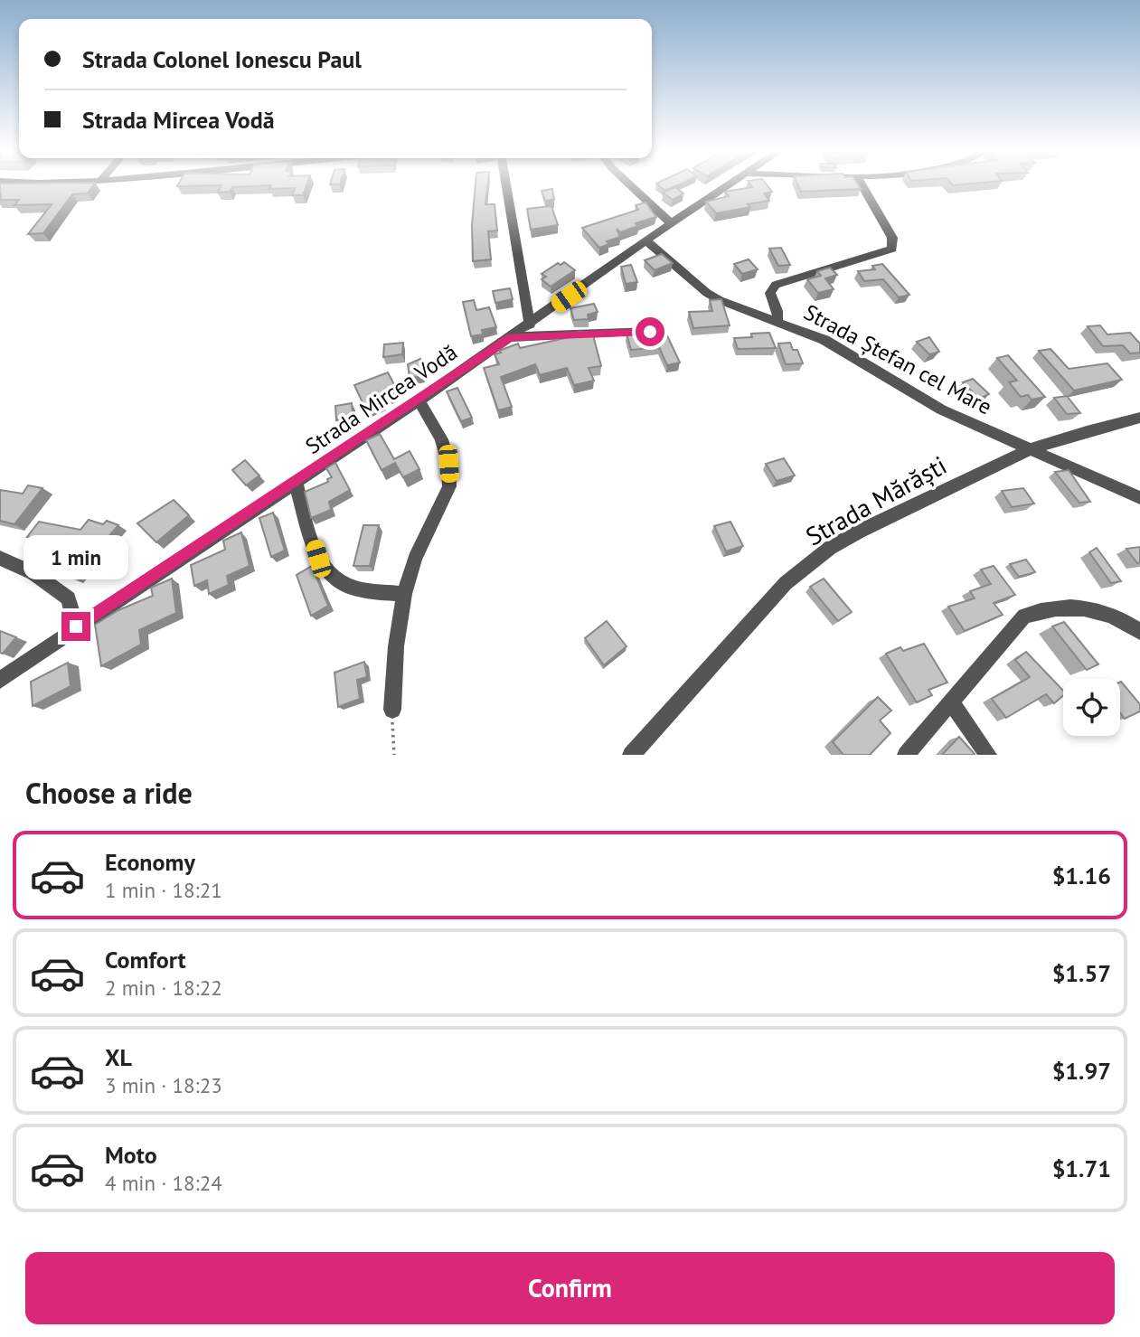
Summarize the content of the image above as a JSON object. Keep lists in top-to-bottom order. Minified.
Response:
{"streets":{"street":["Strada Ștefan cel Mare","Strada Mircea Vodă","Strada Mărăști"]},"crossings":[["Strada Ștefan cel Mare","Strada Mircea Vodă"],["Strada Ștefan cel Mare","Strada Mărăști"]],"page":{"banner":["Strada Colonel Ionescu Paul","Strada Mircea Vodă"],"bubble":"1 min","heading":"Choose a ride","list":[{"name":"Economy","note":"1 min · 18:21","value":"$1.16"},{"name":"Comfort","note":"2 min · 18:22","value":"$1.57"},{"name":"XL","note":"3 min · 18:23","value":"$1.97"},{"name":"Moto","note":"4 min · 18:24","value":"$1.71"}],"buttons":"Confirm"}}
